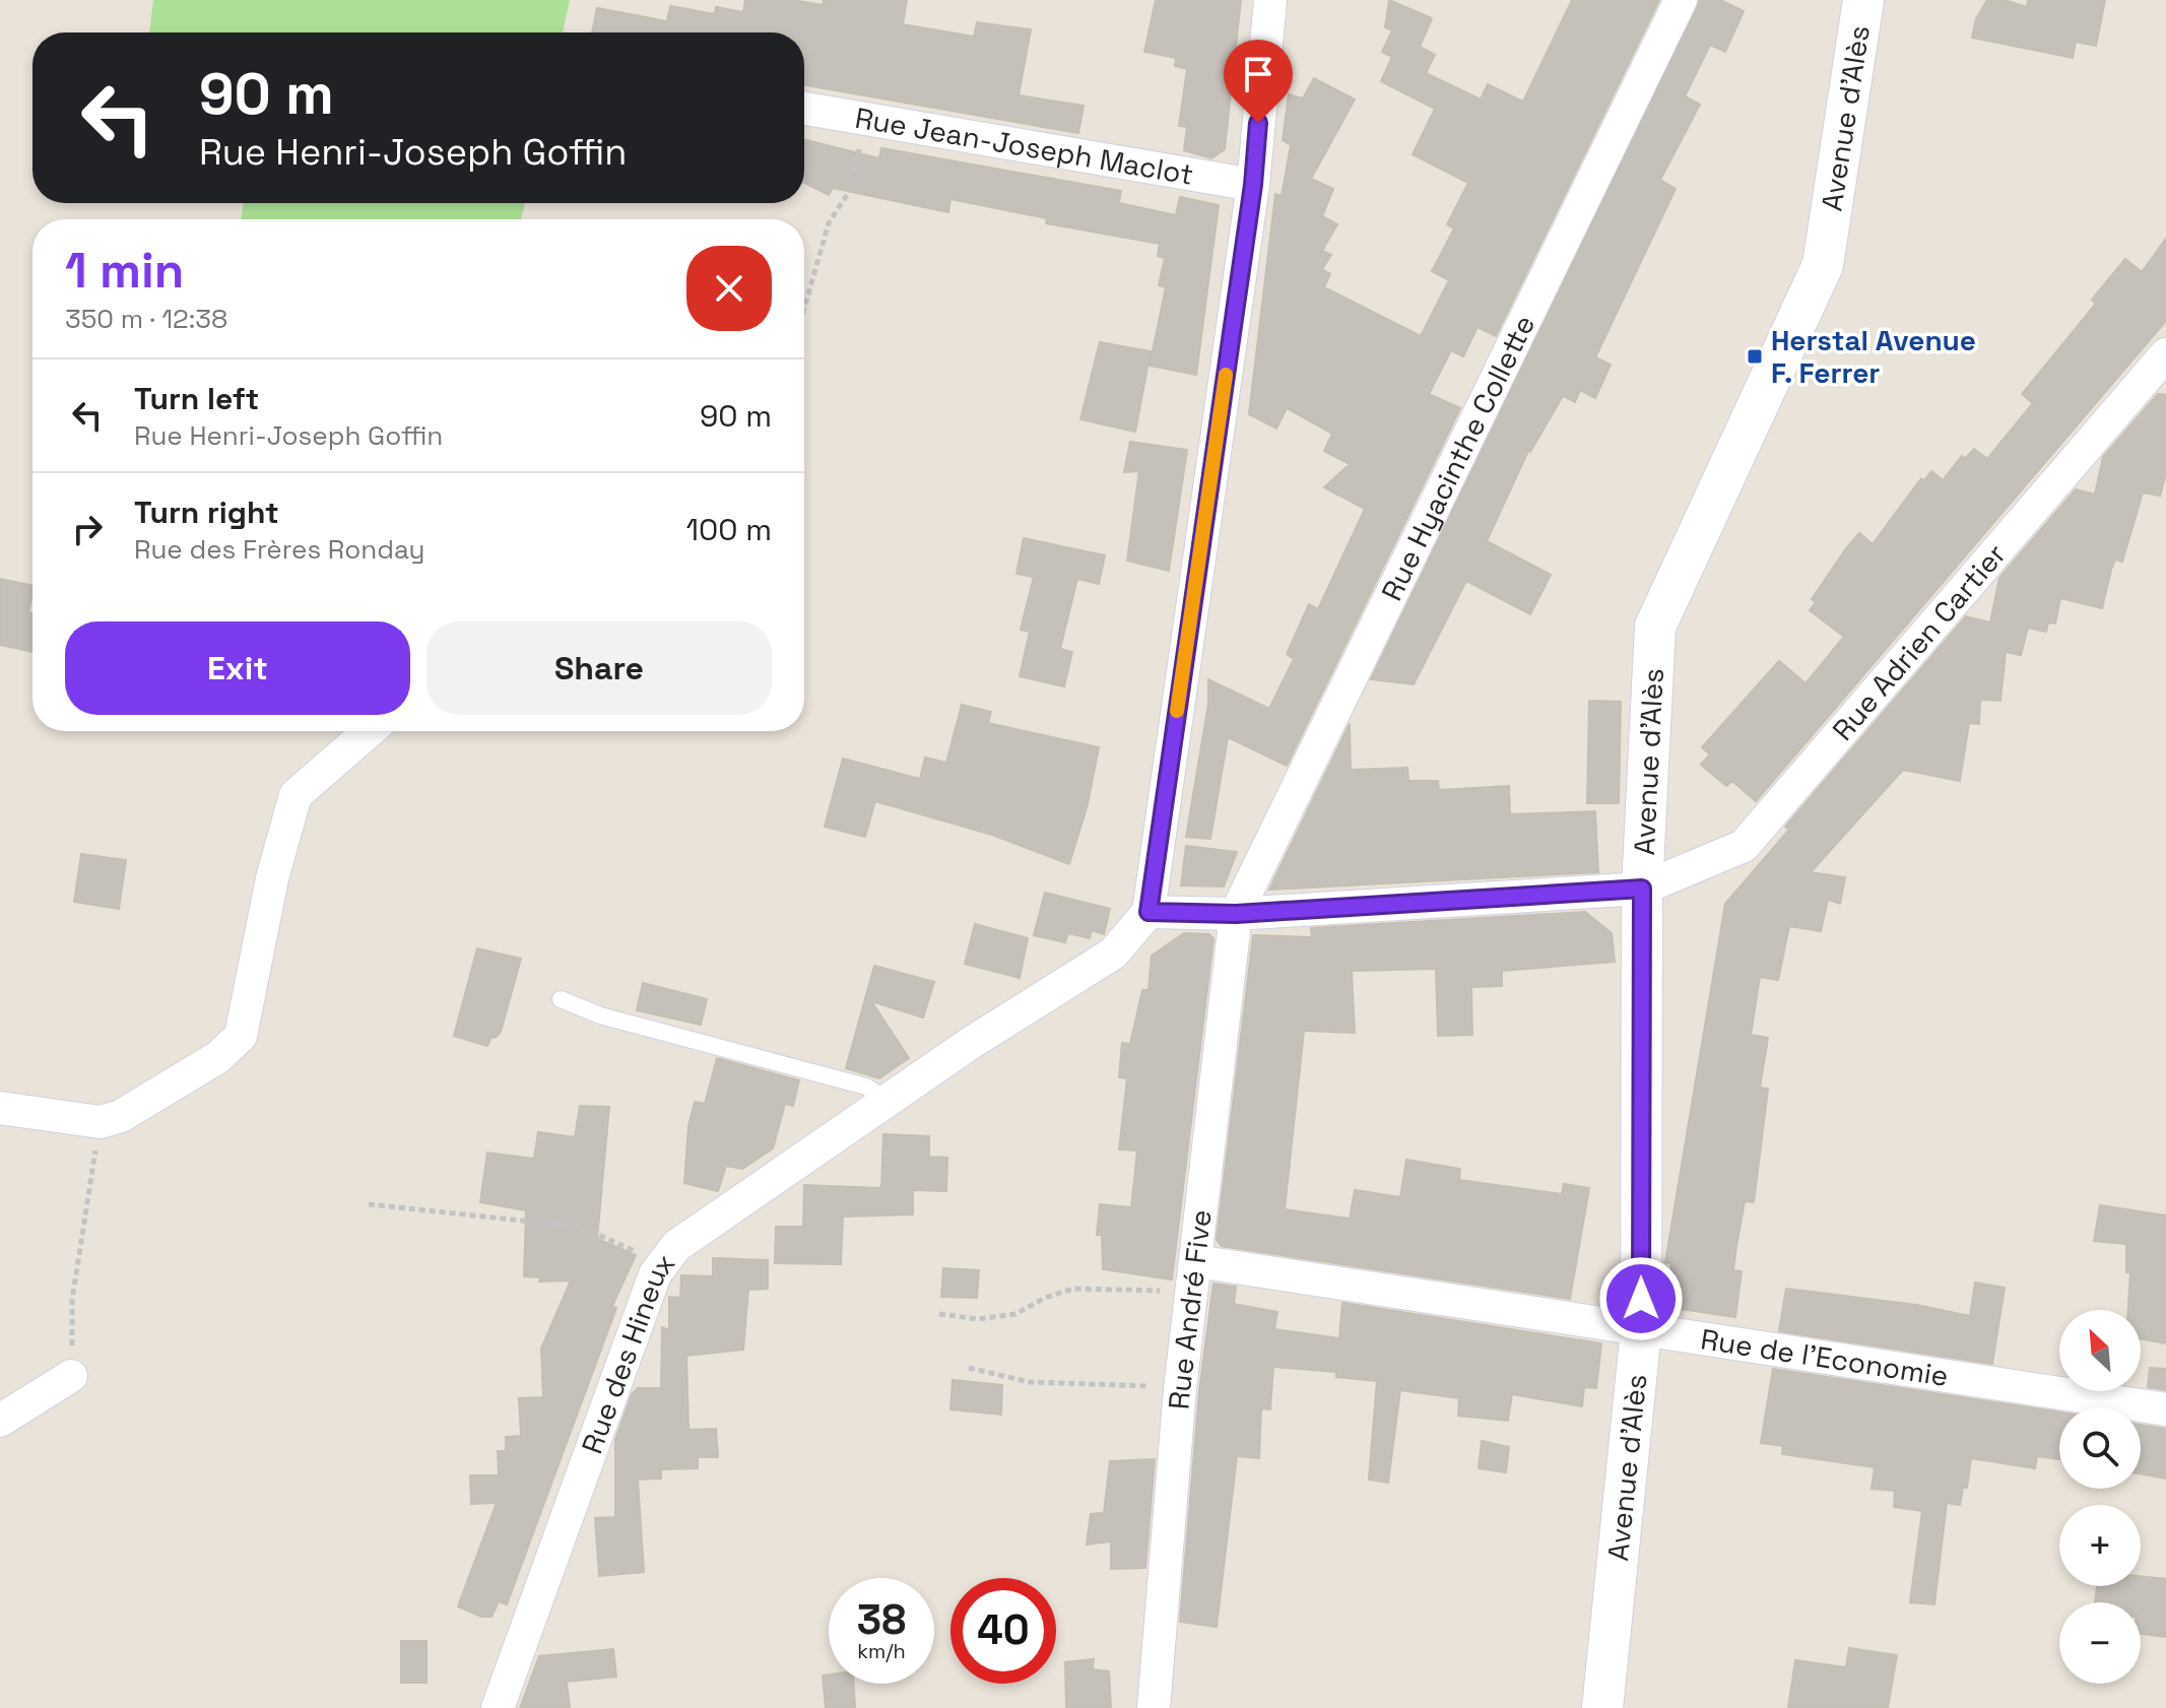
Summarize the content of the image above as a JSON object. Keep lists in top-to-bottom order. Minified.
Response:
{"streets":{"street":["Avenue d'Alès","Rue Jean-Joseph Maclot","Rue Hyacinthe Collette","Rue Adrien Cartier","Rue André Five","Rue des Hineux","Rue de l'Economie"]},"crossings":[["Avenue d'Alès","Rue Adrien Cartier"],["Avenue d'Alès","Rue de l'Economie"],["Rue Hyacinthe Collette","Rue Adrien Cartier"],["Rue Hyacinthe Collette","Rue André Five"],["Rue Adrien Cartier","Rue André Five"],["Rue Adrien Cartier","Rue des Hineux"],["Rue André Five","Rue de l'Economie"]],"places":{"transit":["Herstal Avenue F. Ferrer"]},"north":"top left","page":{"turn":["90 m","Rue Henri-Joseph Goffin"],"heading":["1 min","350 m · 12:38"],"list":[{"name":"Turn left","note":"Rue Henri-Joseph Goffin","value":"90 m"},{"name":"Turn right","note":"Rue des Frères Ronday","value":"100 m"}],"buttons":["Exit","Share"],"map_buttons":["+","−"],"speed":"38 km/h","limit":"40"}}
